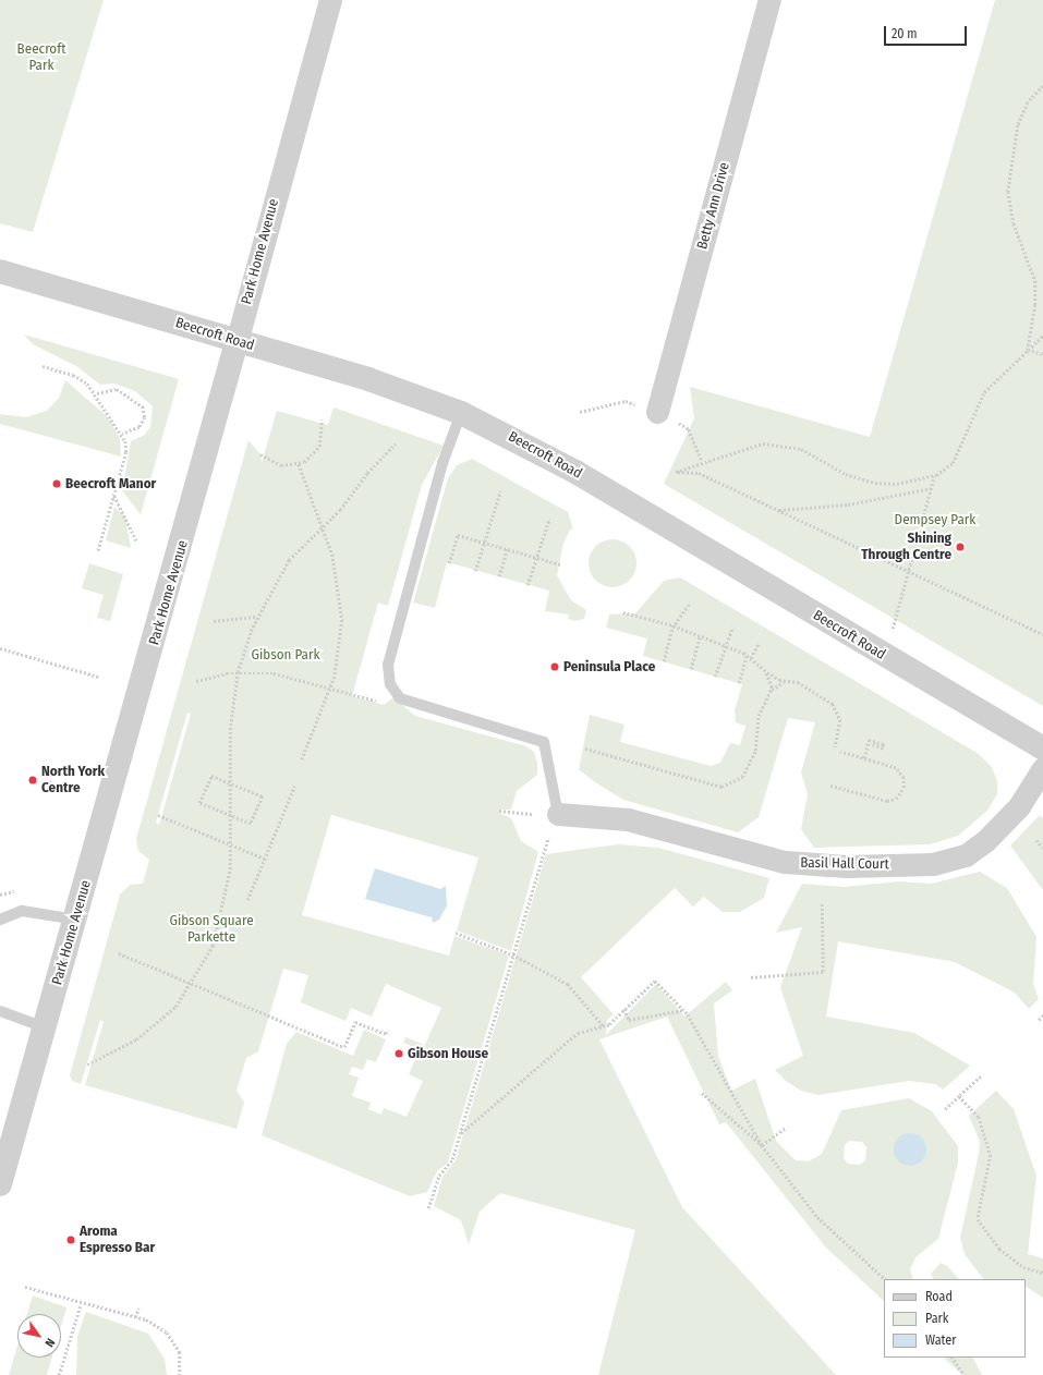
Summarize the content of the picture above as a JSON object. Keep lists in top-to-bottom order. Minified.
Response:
{"streets":{"street":["Betty Ann Drive","Park Home Avenue","Beecroft Road","Basil Hall Court"]},"crossings":[["Park Home Avenue","Beecroft Road"]],"parks":["Beecroft Park","Dempsey Park","Gibson Park","Gibson Square Parkette"],"places":["Beecroft Manor","Shining Through Centre","Peninsula Place","North York Centre","Gibson House","Aroma Espresso Bar"],"legend":["Road","Park","Water"],"scale_bar":"20 m","north":"bottom right"}
